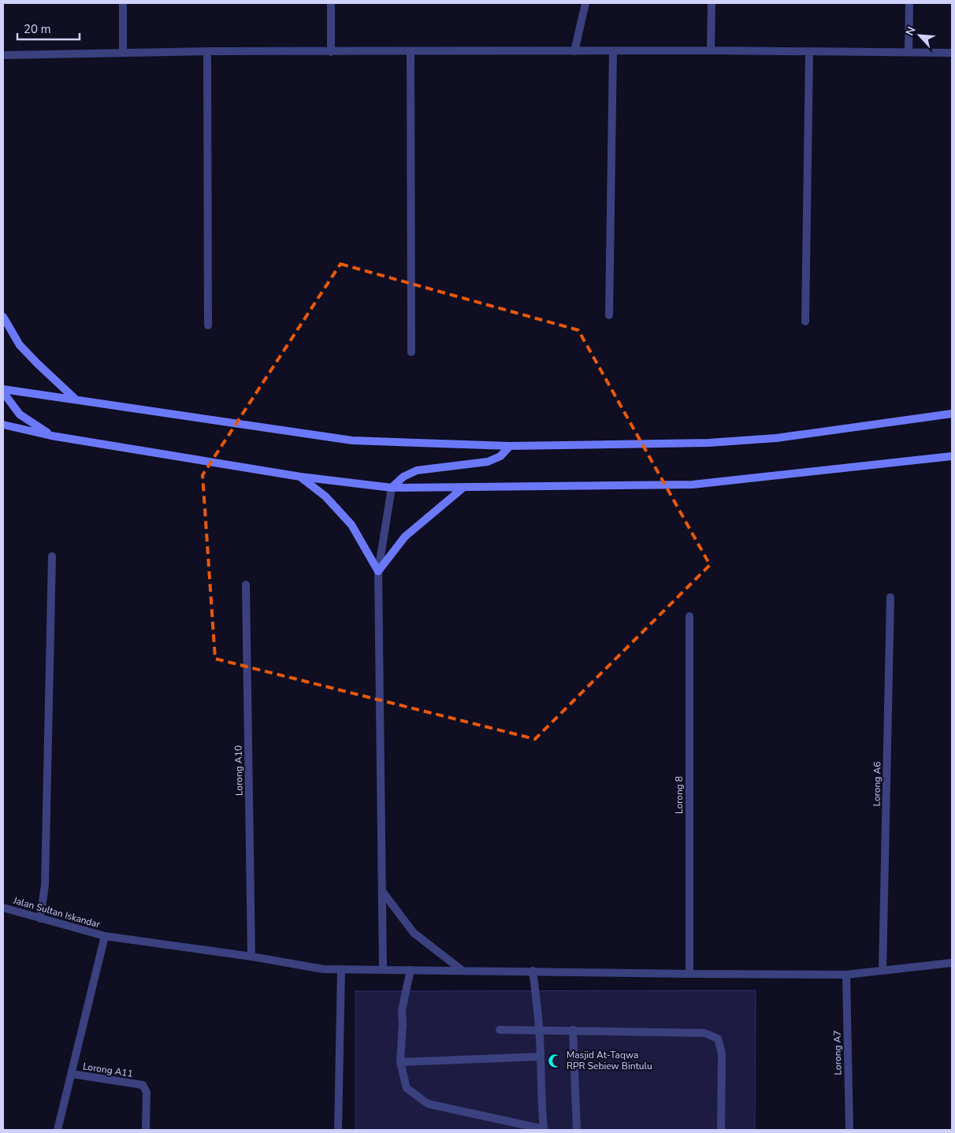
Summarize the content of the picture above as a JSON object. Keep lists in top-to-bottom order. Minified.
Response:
{"streets":{"street":["Lorong A10","Lorong A6","Lorong 8","Jalan Sultan Iskandar","Lorong A7","Lorong A11"]},"crossings":[["Lorong A10","Jalan Sultan Iskandar"],["Lorong A6","Jalan Sultan Iskandar"],["Lorong 8","Jalan Sultan Iskandar"],["Jalan Sultan Iskandar","Lorong A7"]],"places":{"mosque":["Masjid At-Taqwa RPR Sebiew Bintulu"]},"scale_bar":"20 m","north":"top left"}
